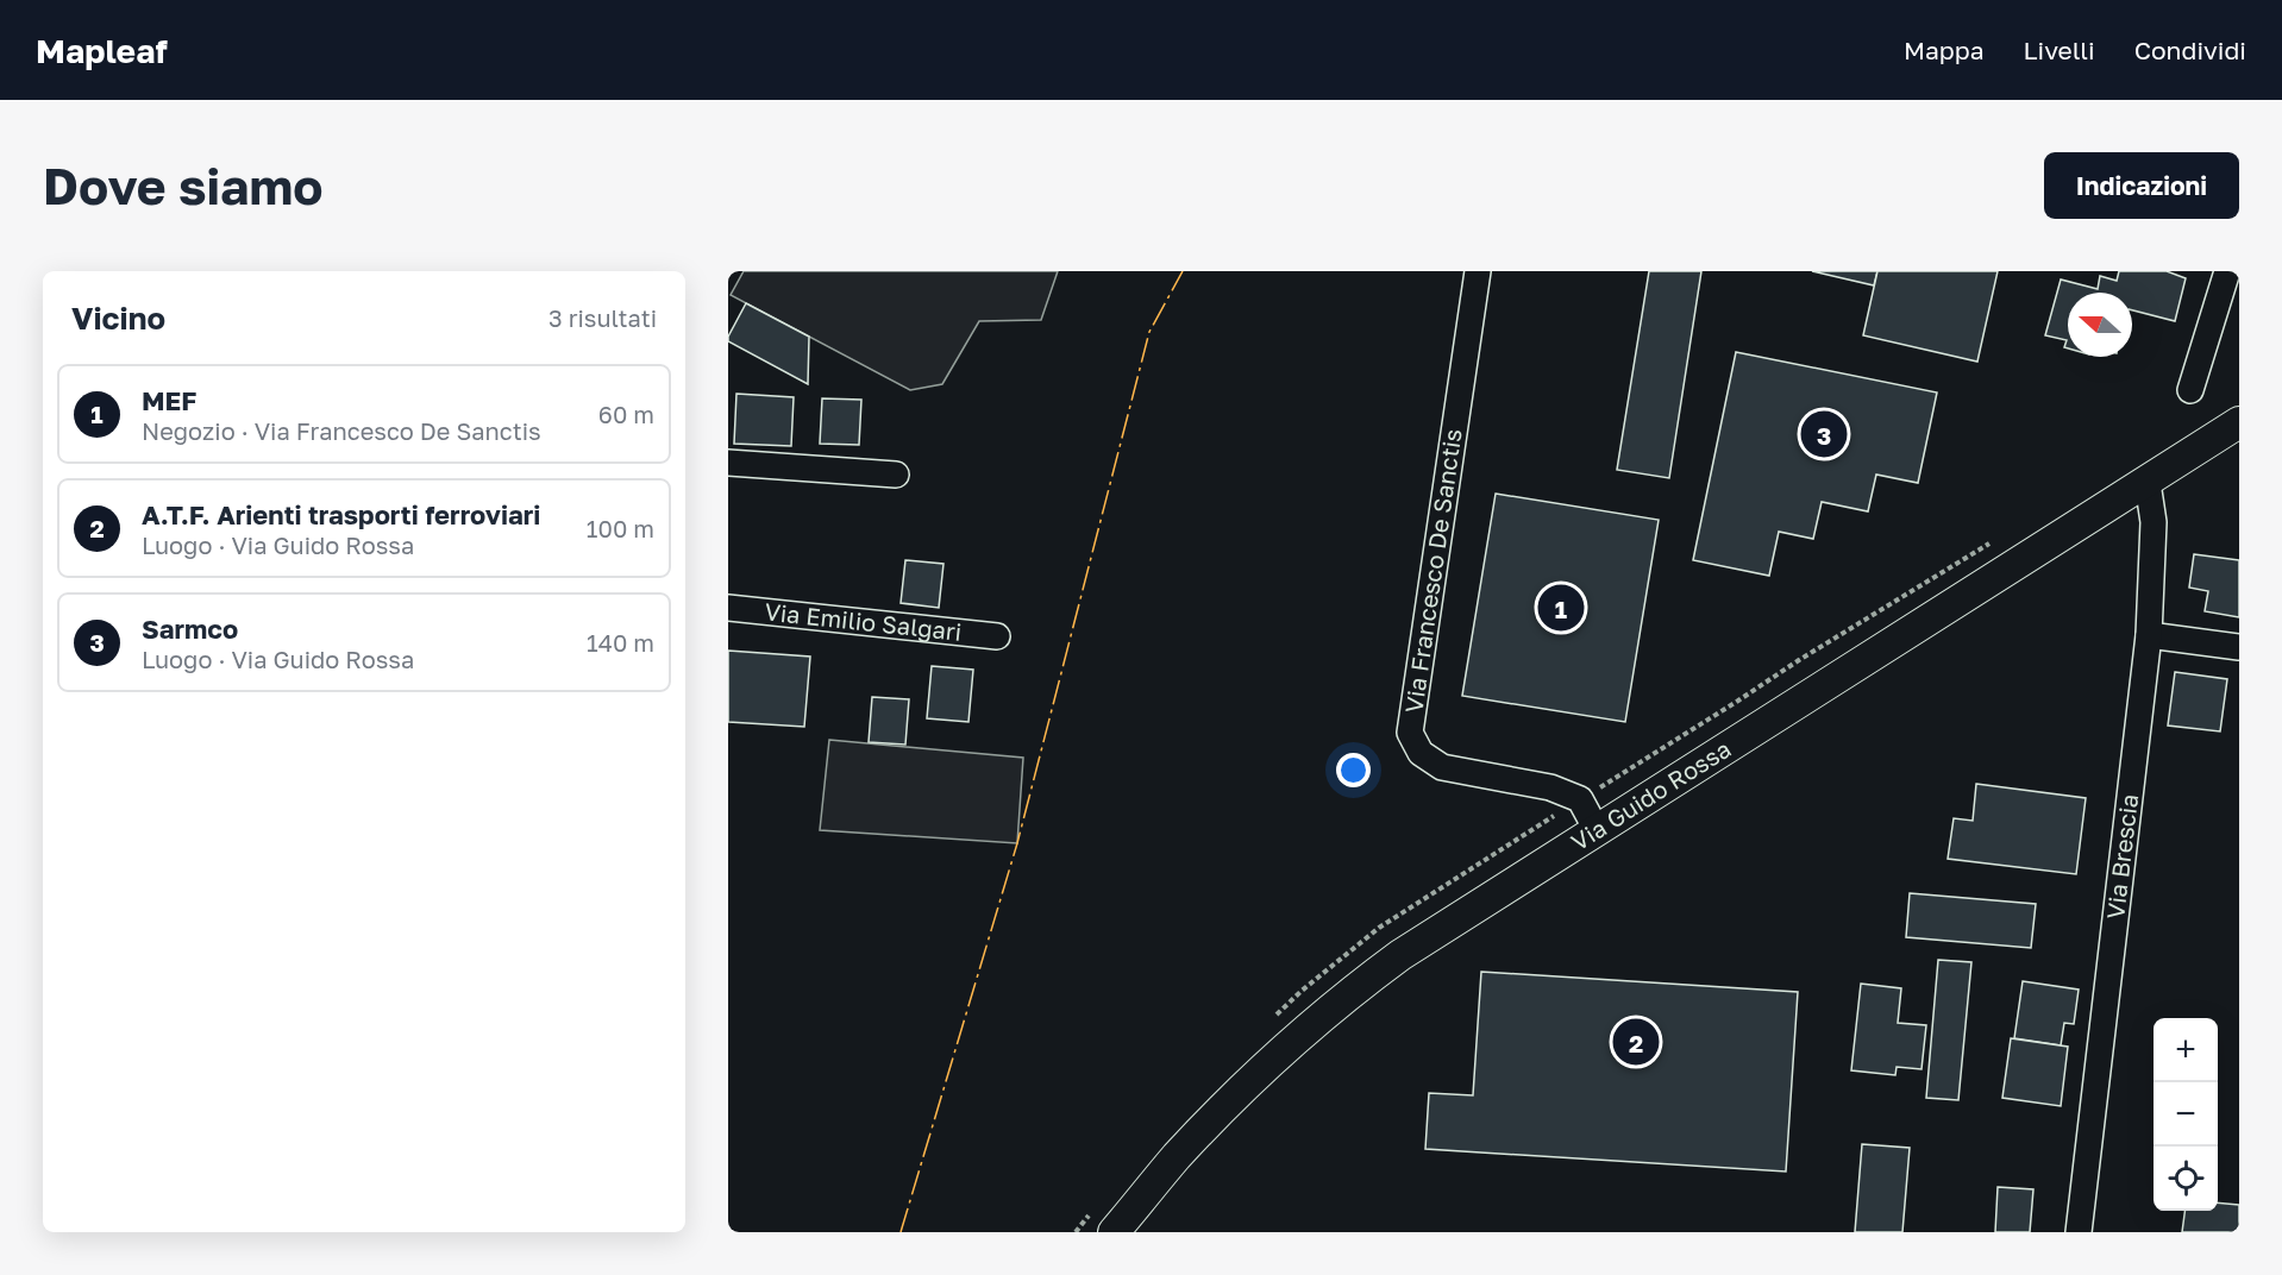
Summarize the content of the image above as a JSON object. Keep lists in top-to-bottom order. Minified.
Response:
{"streets":{"street":["Via Francesco De Sanctis","Via Emilio Salgari","Via Guido Rossa","Via Brescia"]},"crossings":[["Via Francesco De Sanctis","Via Guido Rossa"],["Via Guido Rossa","Via Brescia"]],"north":"left","page":{"header":"Mapleaf","nav":["Mappa","Livelli","Condividi"],"buttons":"Indicazioni","title":"Dove siamo","heading":["Vicino","3 risultati"],"list":[{"mark":"1","name":"MEF","note":"Negozio · Via Francesco De Sanctis","value":"60 m"},{"mark":"2","name":"A.T.F. Arienti trasporti ferroviari","note":"Luogo · Via Guido Rossa","value":"100 m"},{"mark":"3","name":"Sarmco","note":"Luogo · Via Guido Rossa","value":"140 m"}],"pins":["3","1","2"],"map_buttons":["+","−"]}}
